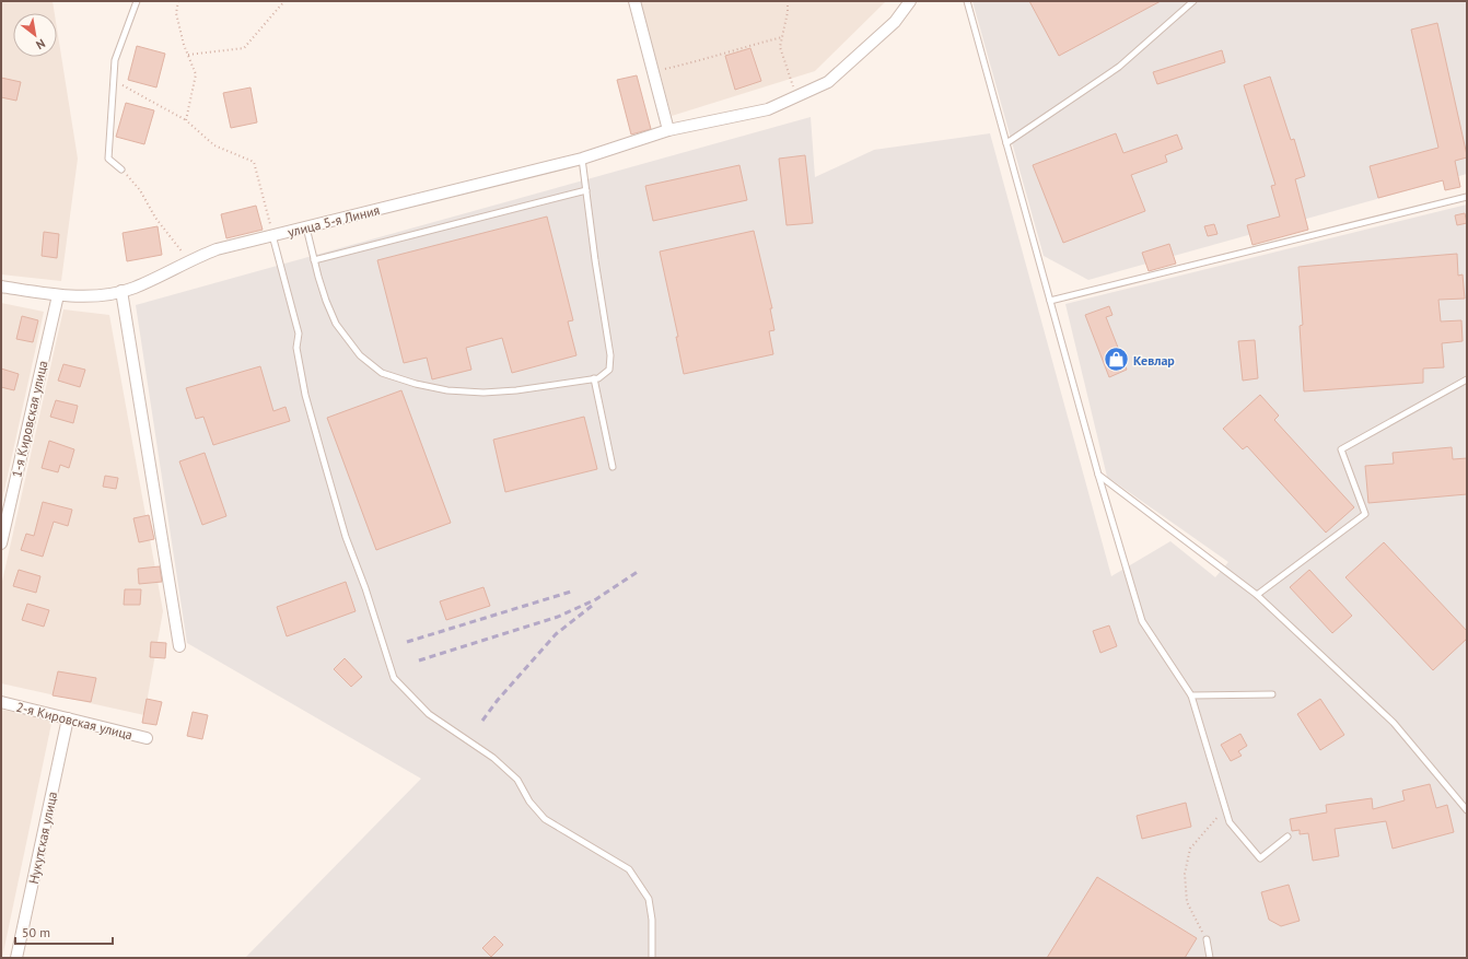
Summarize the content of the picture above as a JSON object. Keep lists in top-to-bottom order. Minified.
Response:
{"streets":{"street":["улица 5-я Линия","1-я Кировская улица","2-я Кировская улица","Нукутская улица"]},"crossings":[["улица 5-я Линия","1-я Кировская улица"],["2-я Кировская улица","Нукутская улица"]],"places":{"shop":["Кевлар"]},"scale_bar":"50 m","north":"bottom right"}
